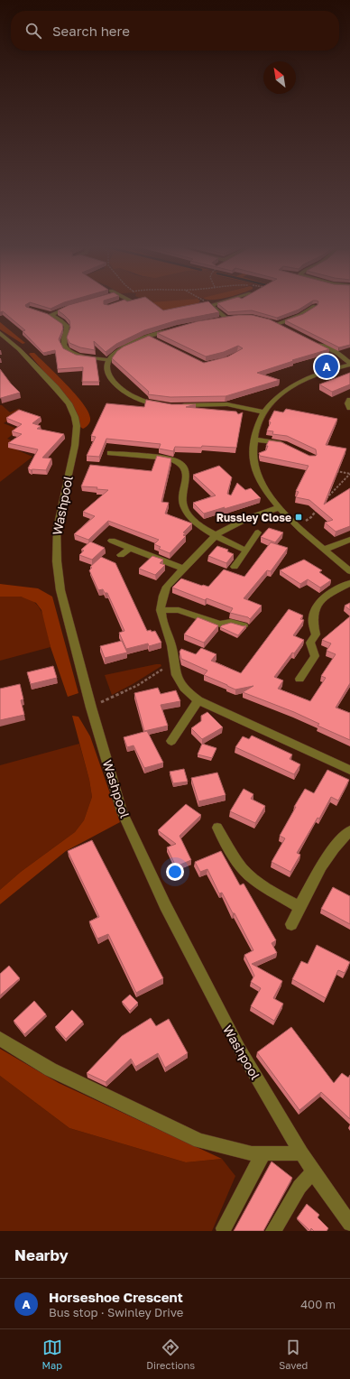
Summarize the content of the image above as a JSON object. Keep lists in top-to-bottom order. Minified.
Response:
{"streets":{"street":["Washpool"]},"places":{"transit":["Russley Close"]},"north":"top left","page":{"search":"Search here","pins":"A","heading":"Nearby","list":[{"mark":"A","name":"Horseshoe Crescent","note":"Bus stop · Swinley Drive","value":"400 m"}],"nav":["Map","Directions","Saved"]}}
